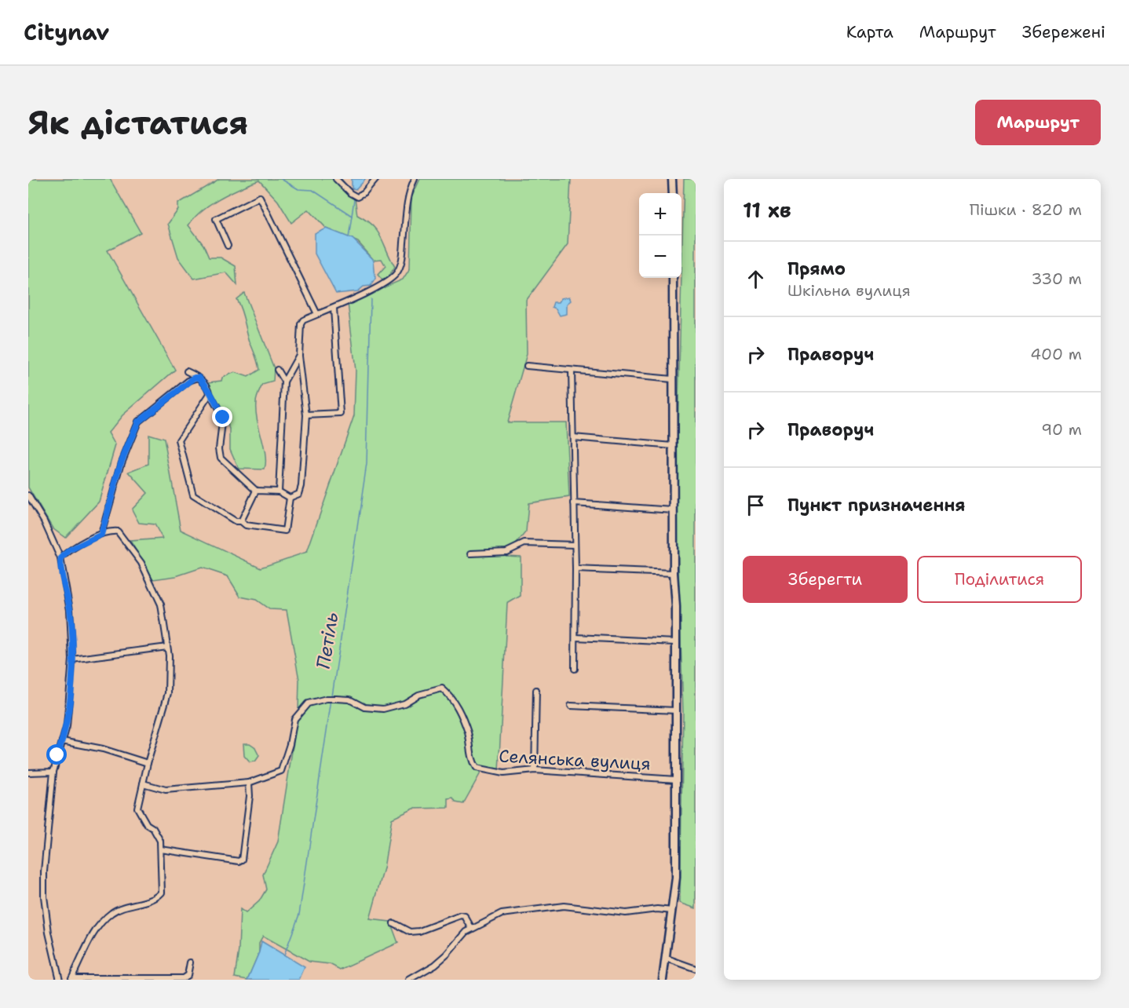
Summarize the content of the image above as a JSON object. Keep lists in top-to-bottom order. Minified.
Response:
{"streets":{"street":["Селянська вулиця"]},"water":["Петіль"],"page":{"header":"Citynav","nav":["Карта","Маршрут","Збережені"],"buttons":["Маршрут",["Зберегти","Поділитися"]],"title":"Як дістатися","heading":["11 хв","Пішки · 820 m"],"map_buttons":["+","−"],"list":[["Прямо","Шкільна вулиця","330 m"],["Праворуч","400 m"],["Праворуч","90 m"],"Пункт призначення"]}}
